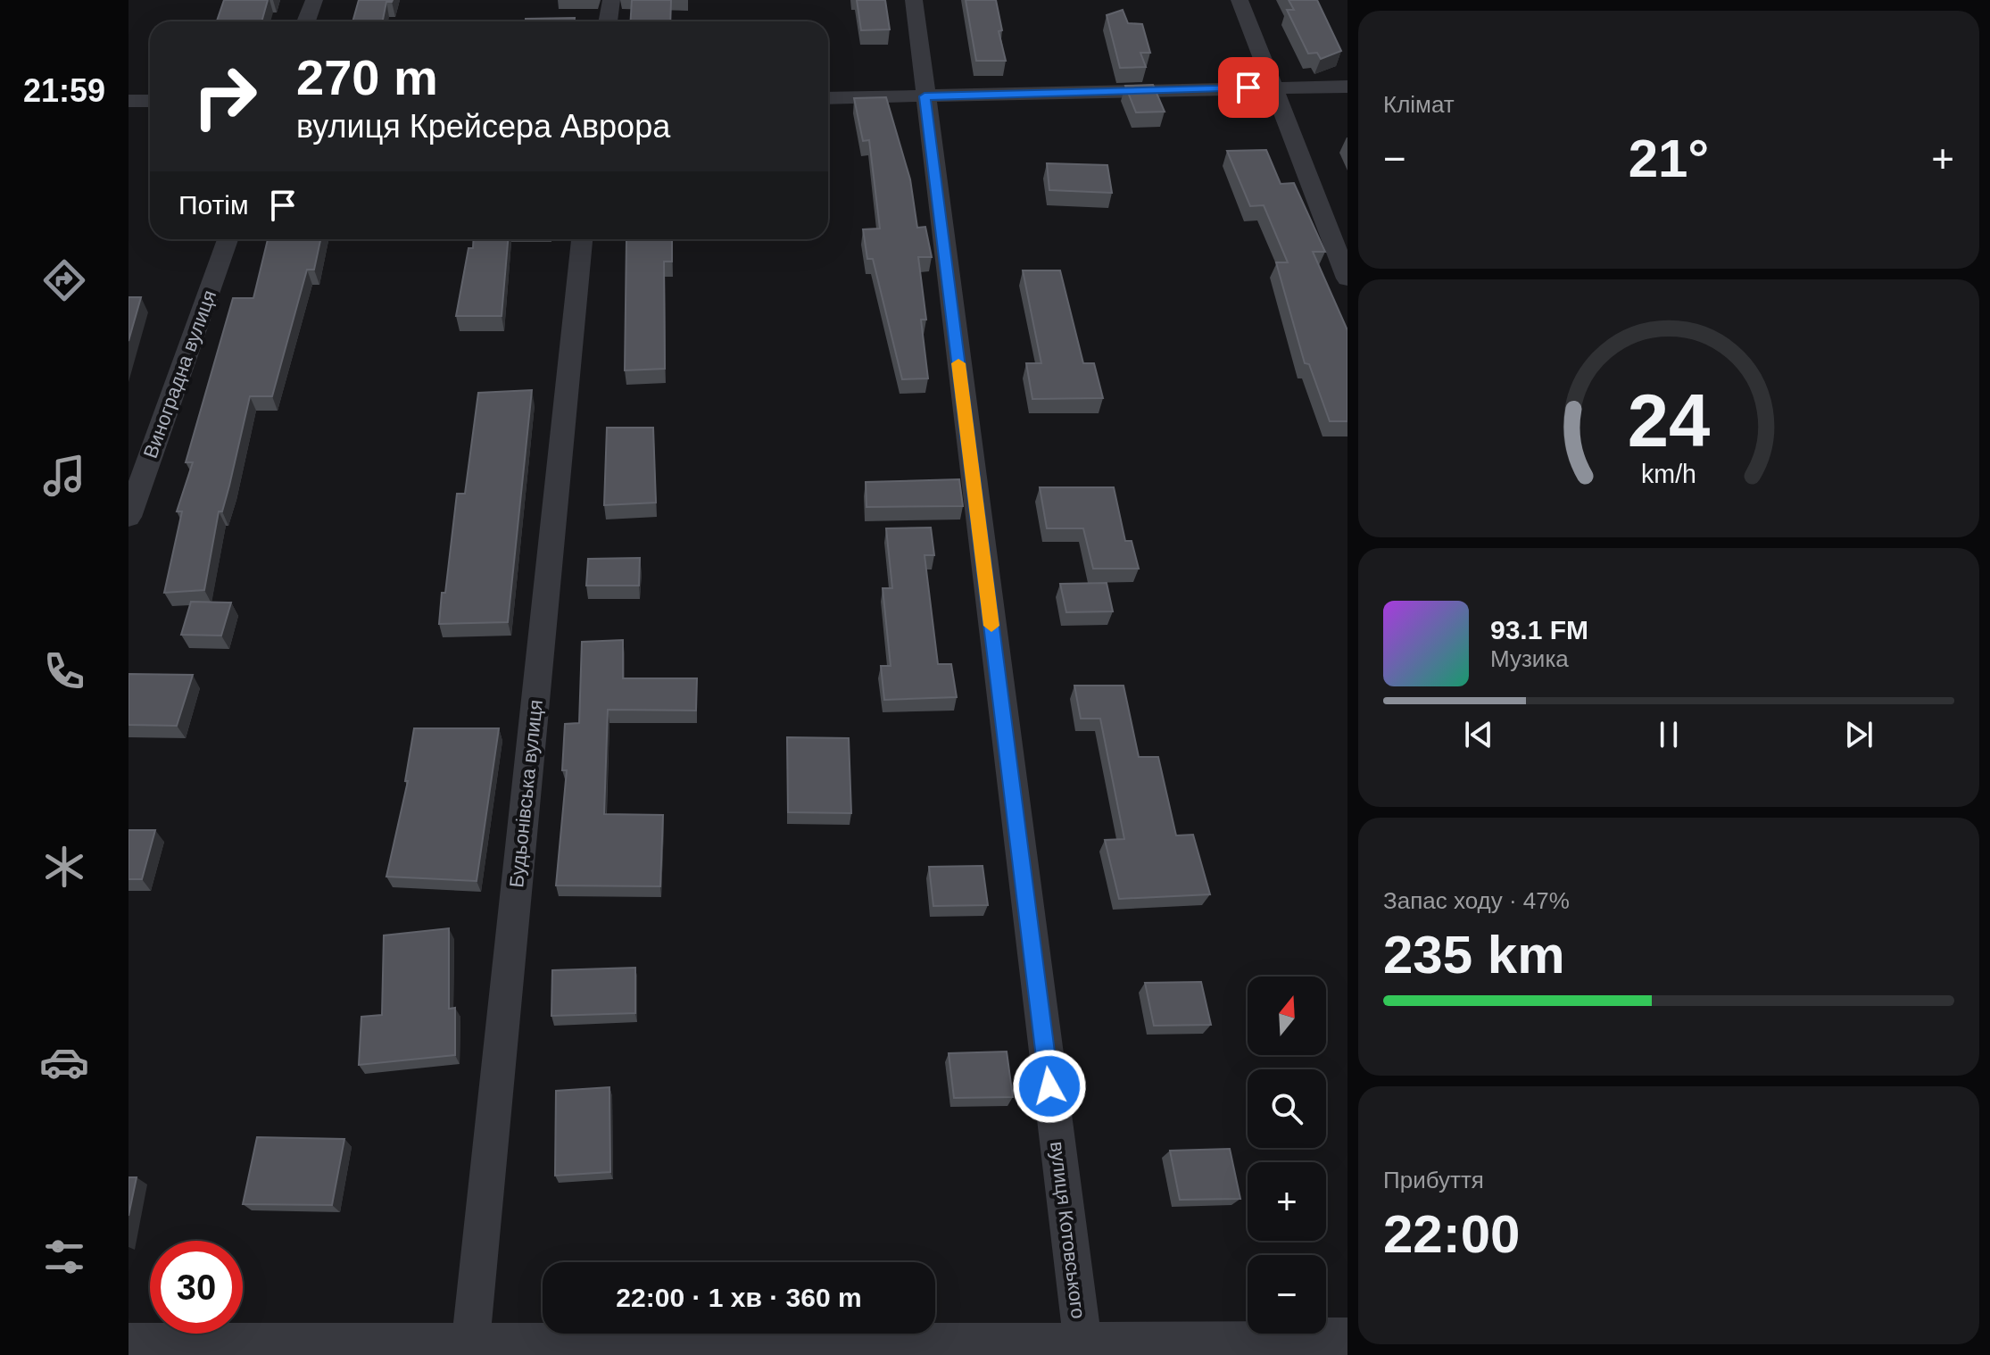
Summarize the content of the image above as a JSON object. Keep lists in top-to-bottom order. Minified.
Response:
{"streets":{"street":["Виноградна вулиця","Будьонівська вулиця","вулиця Котовського"]},"north":"top","page":{"tabs":"21:59","tile":["Клімат",["Запас ходу · 47%","235 km"],["Прибуття","22:00"]],"turn":["270 m","вулиця Крейсера Аврора"],"heat":["−","21°","+"],"then":"Потім","song":["93.1 FM","Музика"],"map_buttons":["+","−"],"limit":"30","trip":"22:00 · 1 хв · 360 m","gauge":["24","km/h"]}}
